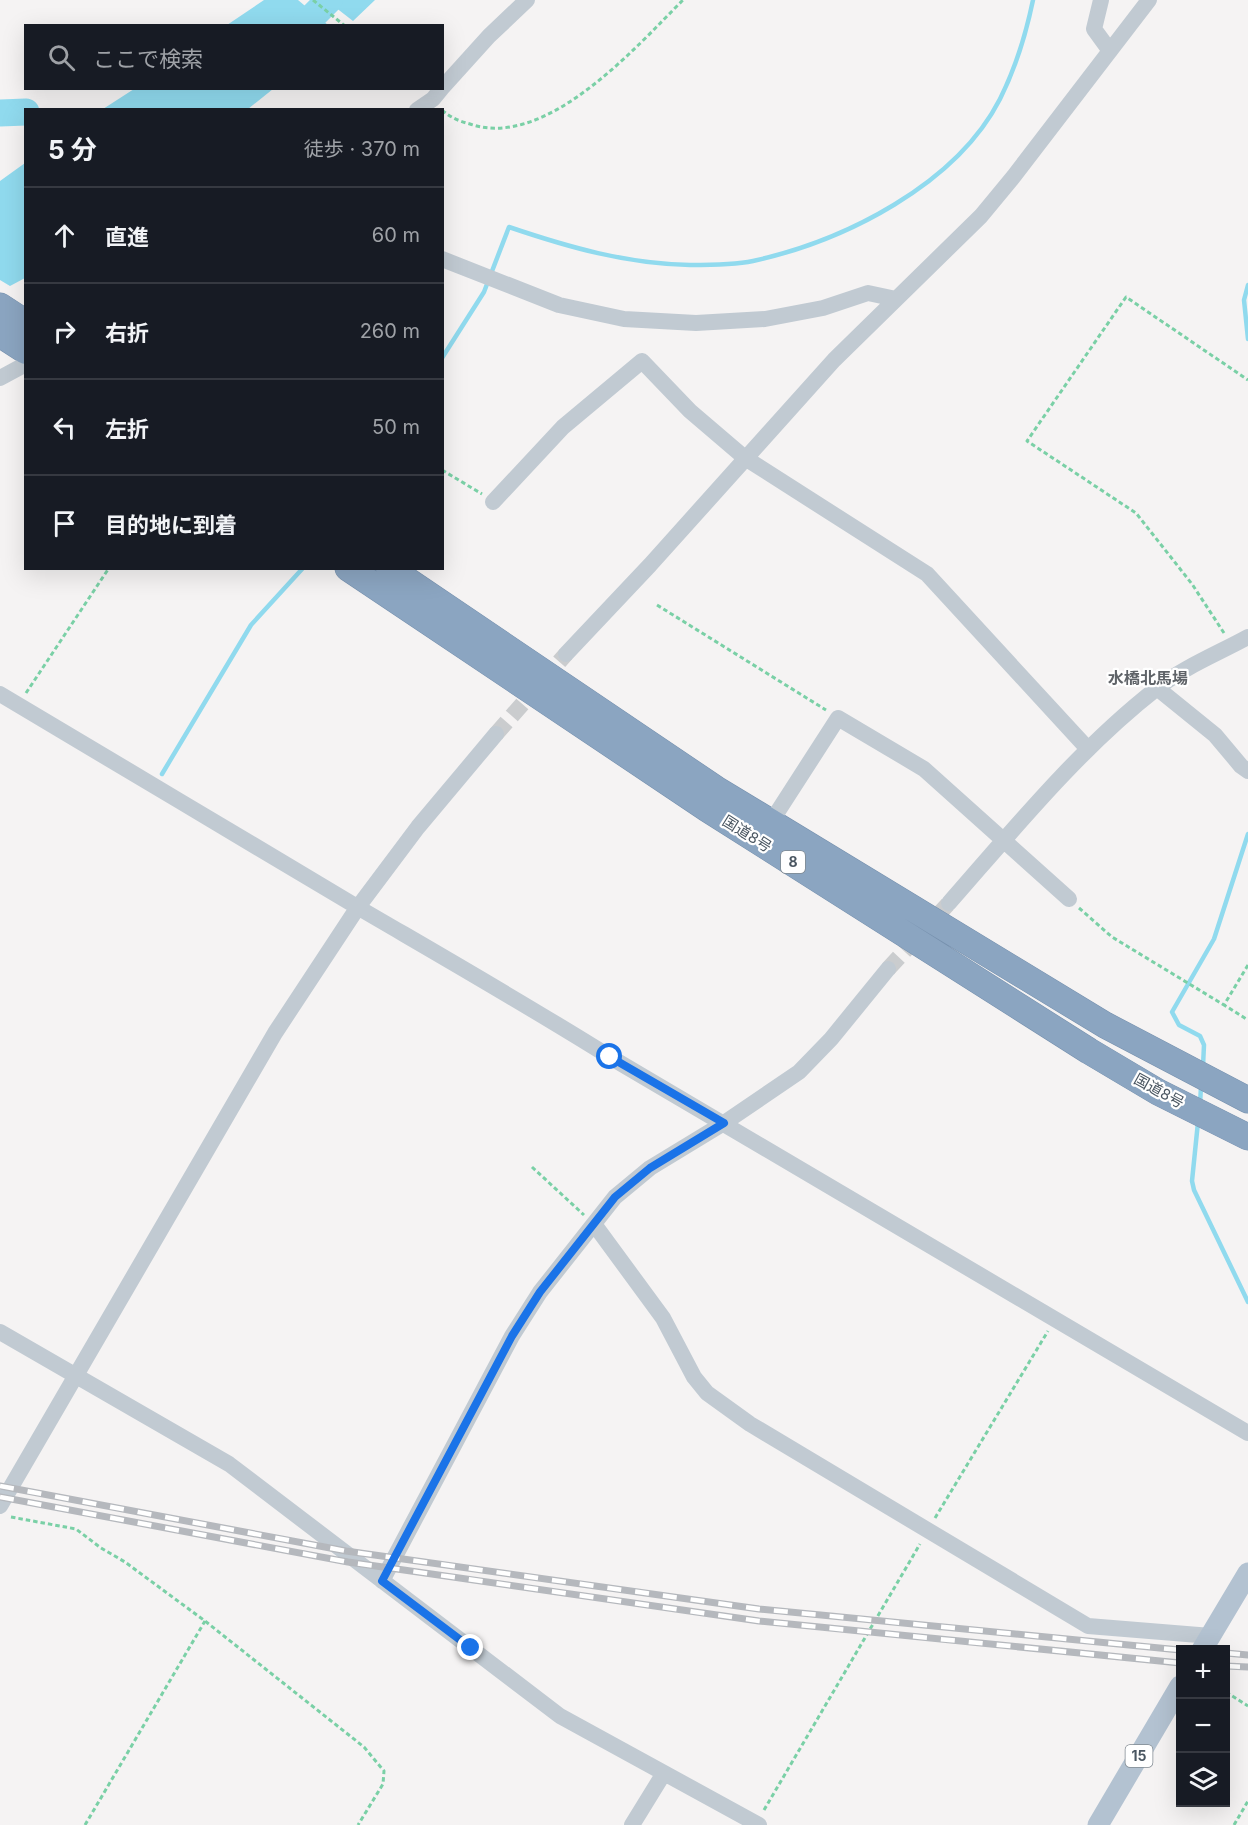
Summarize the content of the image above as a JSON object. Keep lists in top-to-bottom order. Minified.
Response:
{"streets":{"highway":["国道8号","8"],"main road":["15"]},"districts":["水橋北馬場"],"page":{"search":"ここで検索","heading":["5 分","徒歩 · 370 m"],"list":[["直進","60 m"],["右折","260 m"],["左折","50 m"],"目的地に到着"],"map_buttons":["+","−"]}}
